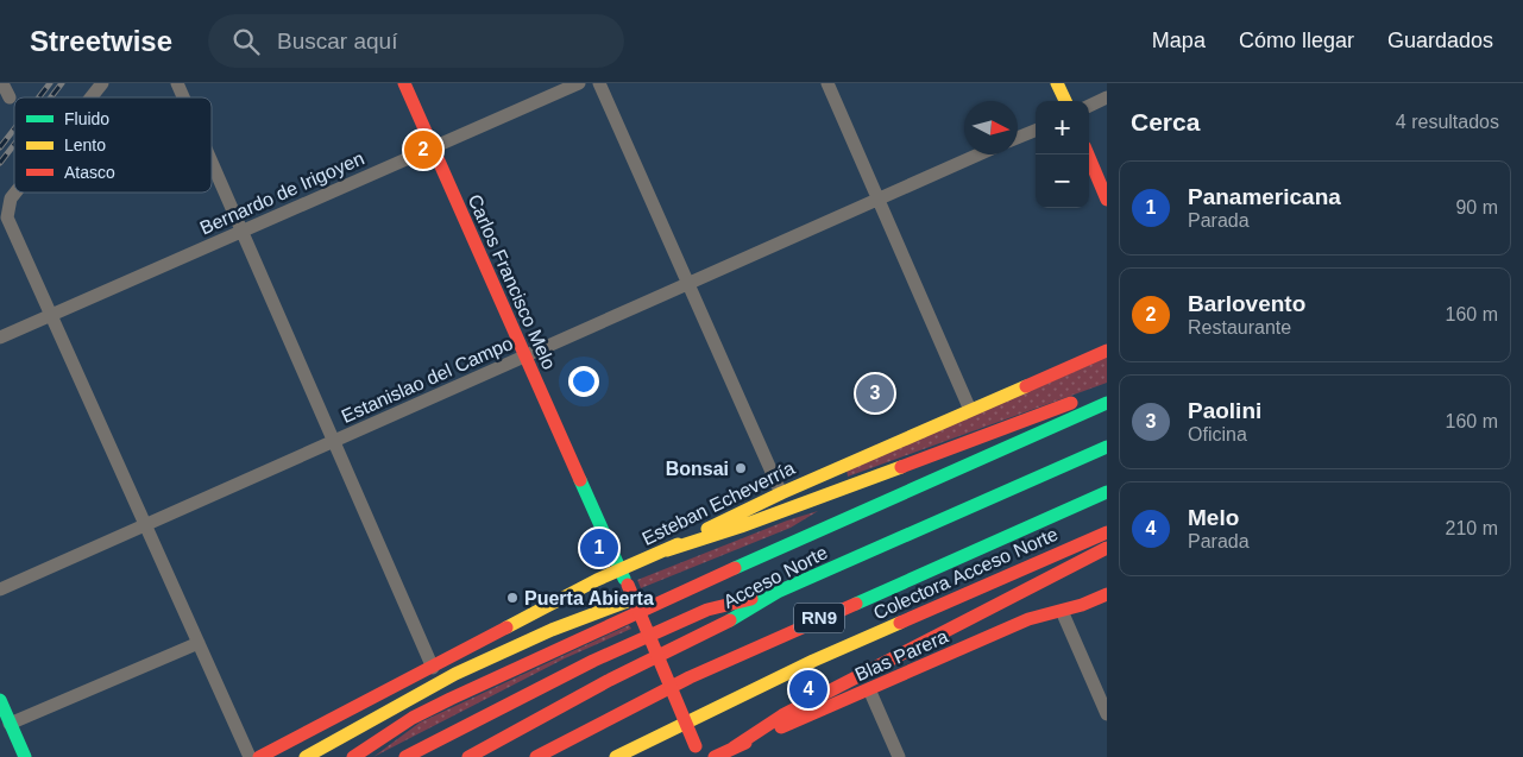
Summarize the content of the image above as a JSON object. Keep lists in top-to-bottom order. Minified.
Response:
{"streets":{"main road":["Carlos Francisco Melo","Esteban Echeverría","Colectora Acceso Norte","Acceso Norte","RN9","Blas Parera"],"street":["Bernardo de Irigoyen","Estanislao del Campo"]},"crossings":[["Bernardo de Irigoyen","Carlos Francisco Melo"],["Carlos Francisco Melo","Estanislao del Campo"],["Carlos Francisco Melo","Esteban Echeverría"]],"places":["Bonsai","Puerta Abierta"],"legend":["Fluido","Lento","Atasco"],"north":"right","page":{"header":"Streetwise","search":"Buscar aquí","nav":["Mapa","Cómo llegar","Guardados"],"heading":["Cerca","4 resultados"],"map_buttons":["+","−"],"pins":["2","3","1","4"],"list":[{"mark":"1","name":"Panamericana","note":"Parada","value":"90 m"},{"mark":"2","name":"Barlovento","note":"Restaurante","value":"160 m"},{"mark":"3","name":"Paolini","note":"Oficina","value":"160 m"},{"mark":"4","name":"Melo","note":"Parada","value":"210 m"}]}}
